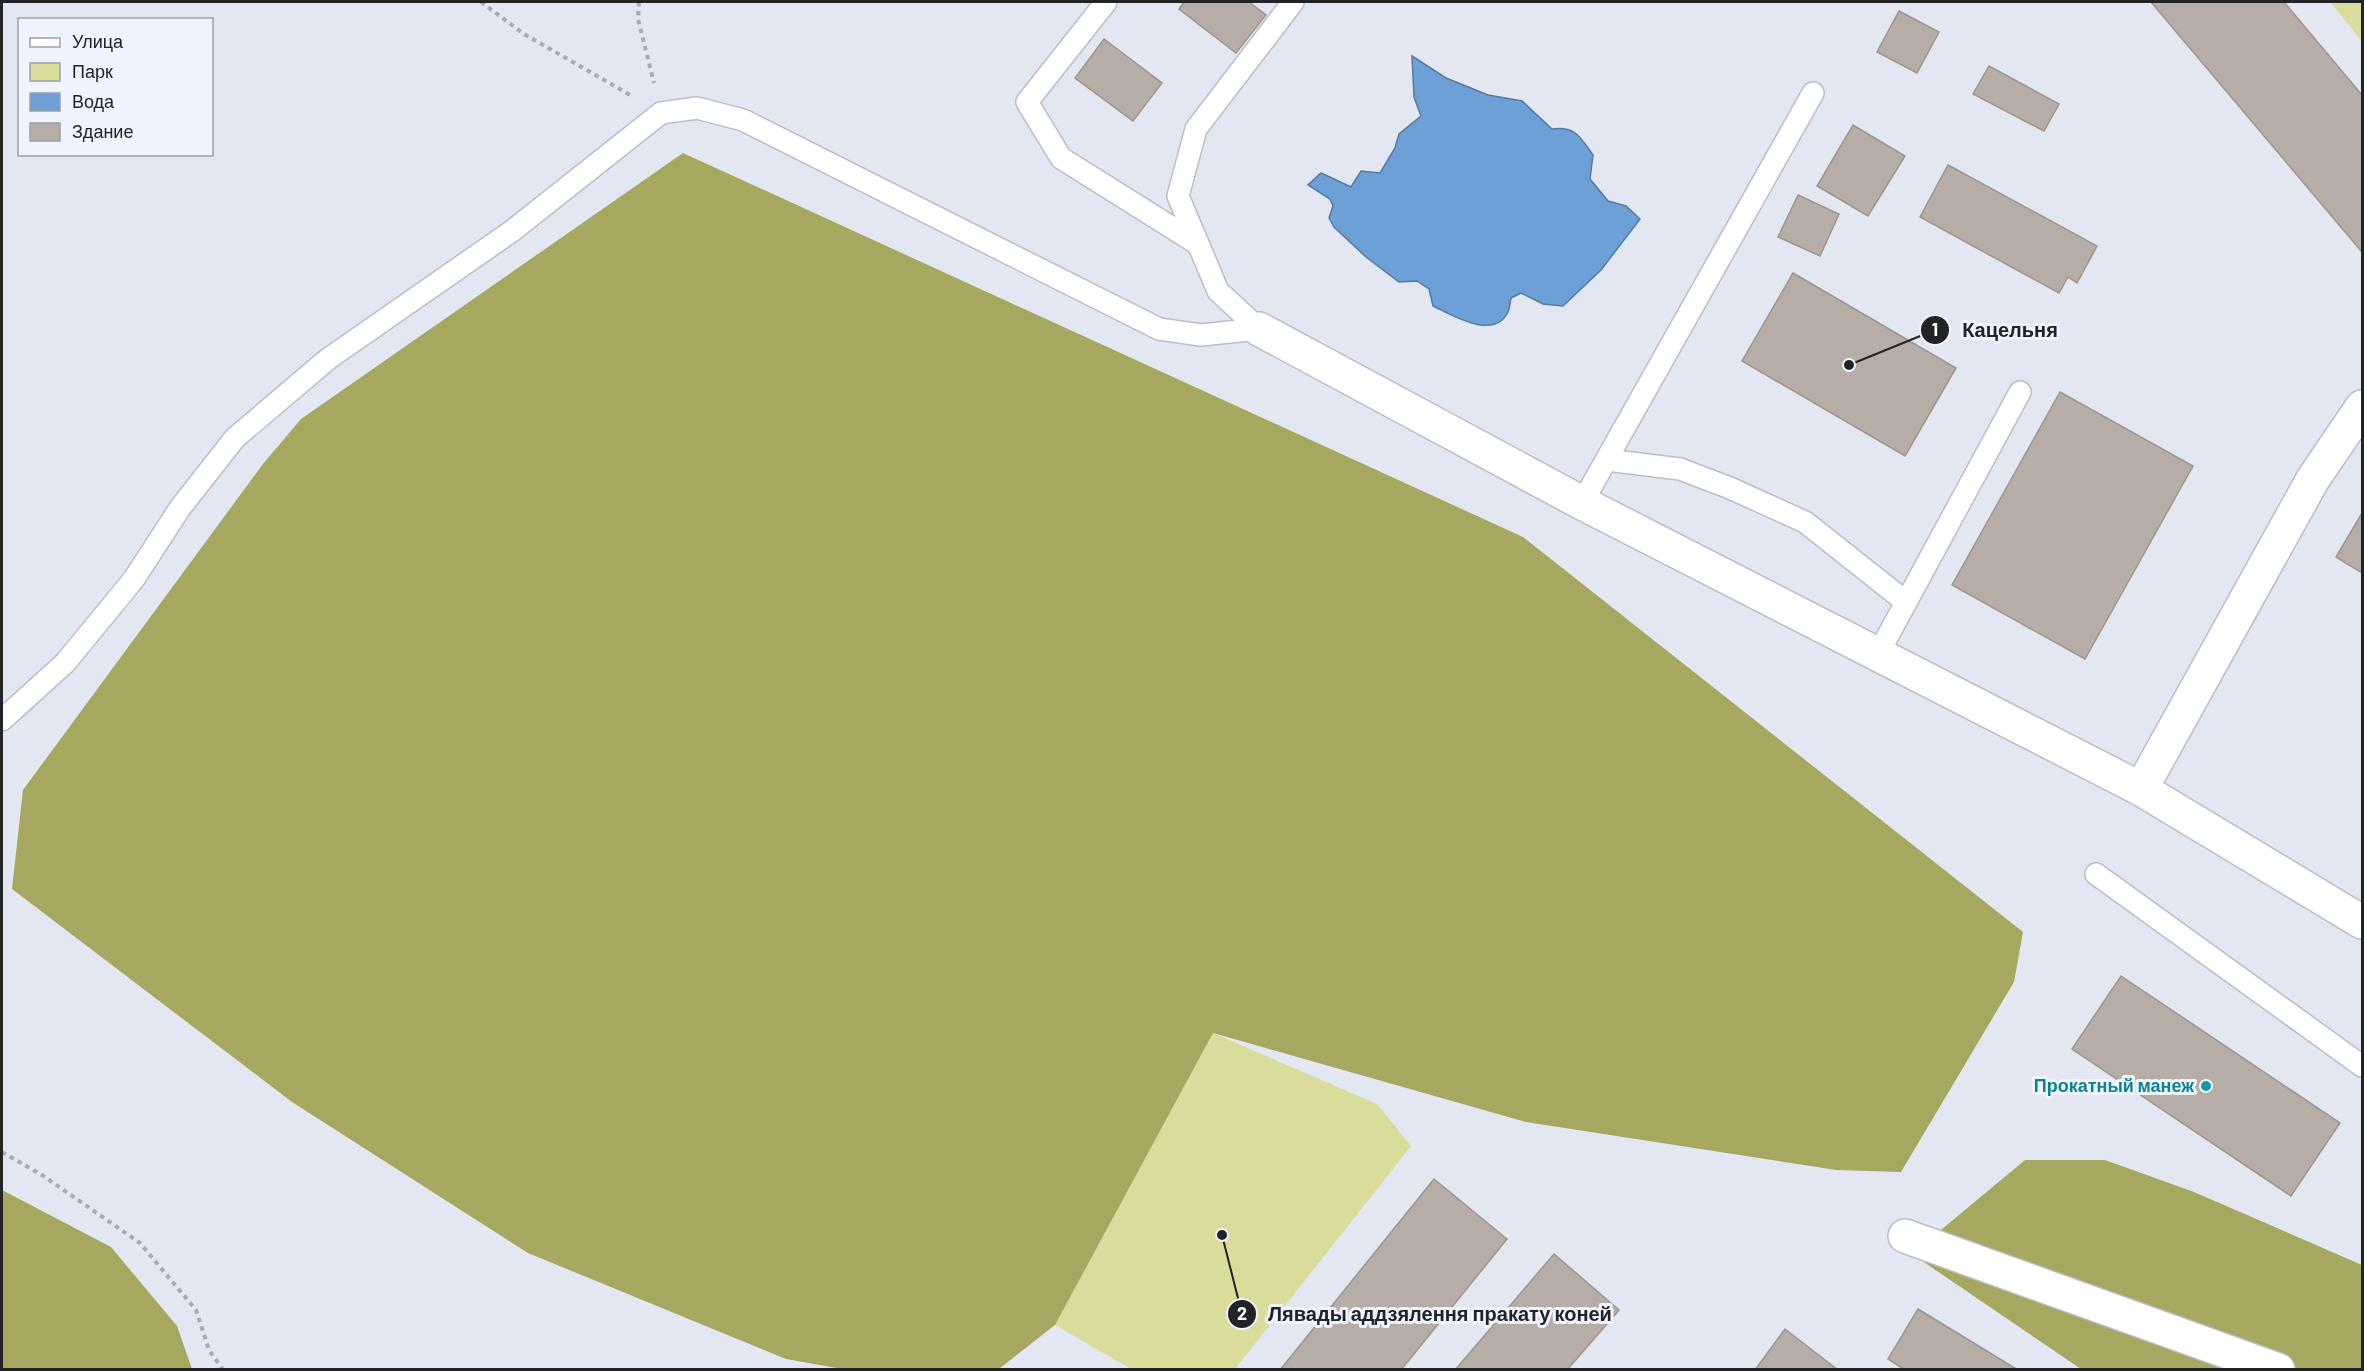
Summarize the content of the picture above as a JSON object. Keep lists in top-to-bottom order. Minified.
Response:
{"places":["Кацельня","Прокатный манеж","Лявады аддзялення пракату коней"],"legend":["Улица","Парк","Вода","Здание"]}
